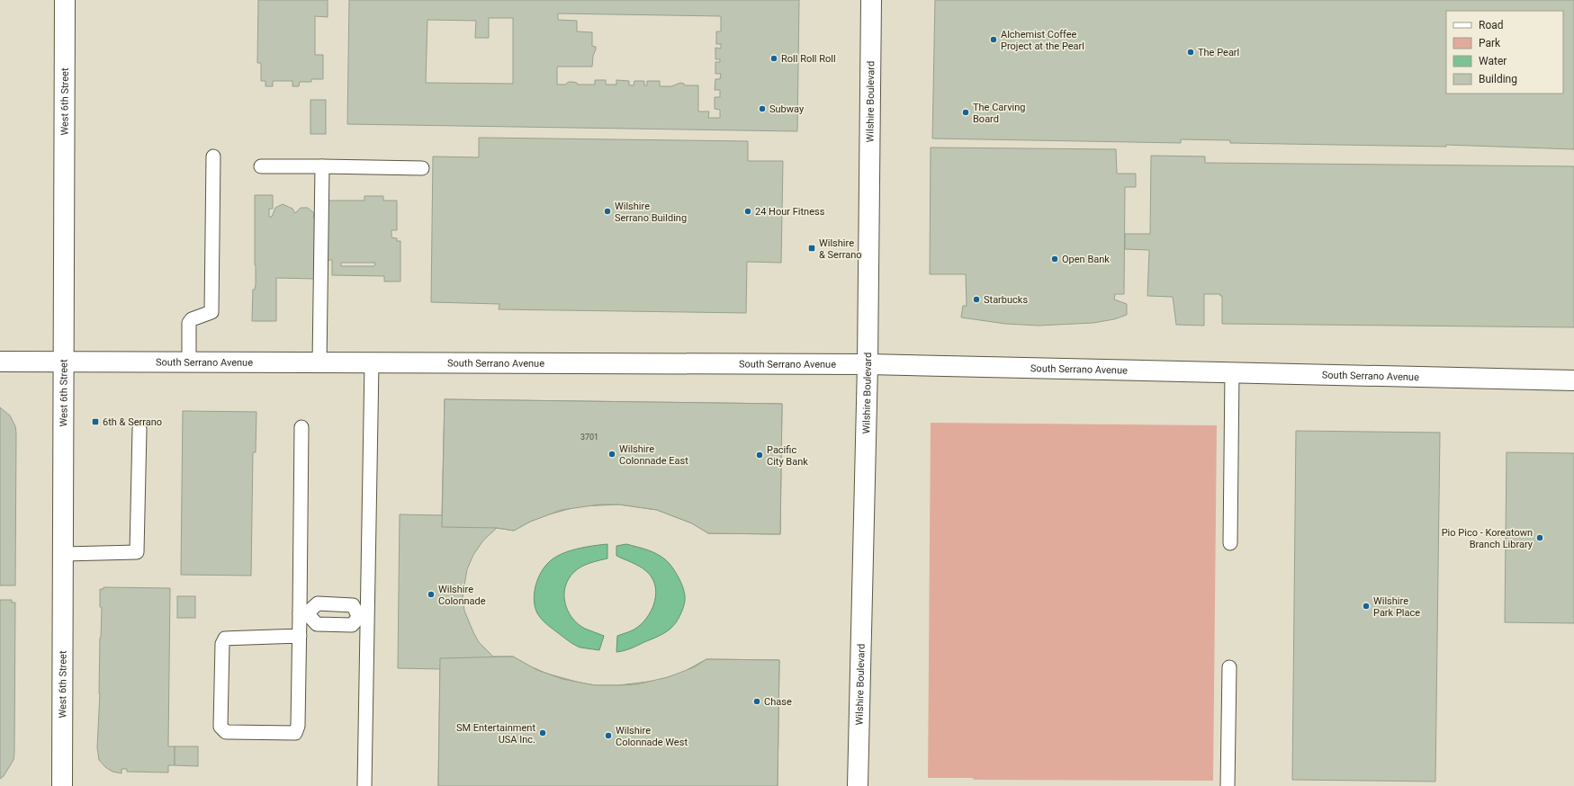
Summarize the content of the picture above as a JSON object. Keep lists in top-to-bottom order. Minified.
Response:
{"streets":{"street":["West 6th Street","Wilshire Boulevard","South Serrano Avenue"]},"crossings":[["West 6th Street","South Serrano Avenue"],["Wilshire Boulevard","South Serrano Avenue"]],"places":{"other":["Alchemist Coffee Project at the Pearl","The Pearl","Roll Roll Roll","Subway","The Carving Board","Wilshire Serrano Building","24 Hour Fitness","Open Bank","Starbucks","Wilshire Colonnade East","Pacific City Bank","Pio Pico - Koreatown Branch Library","Wilshire Colonnade","Wilshire Park Place","Chase","SM Entertainment USA Inc.","Wilshire Colonnade West"],"transit":["Wilshire & Serrano","6th & Serrano"]},"house_numbers":["3701"],"legend":["Road","Park","Water","Building"]}
